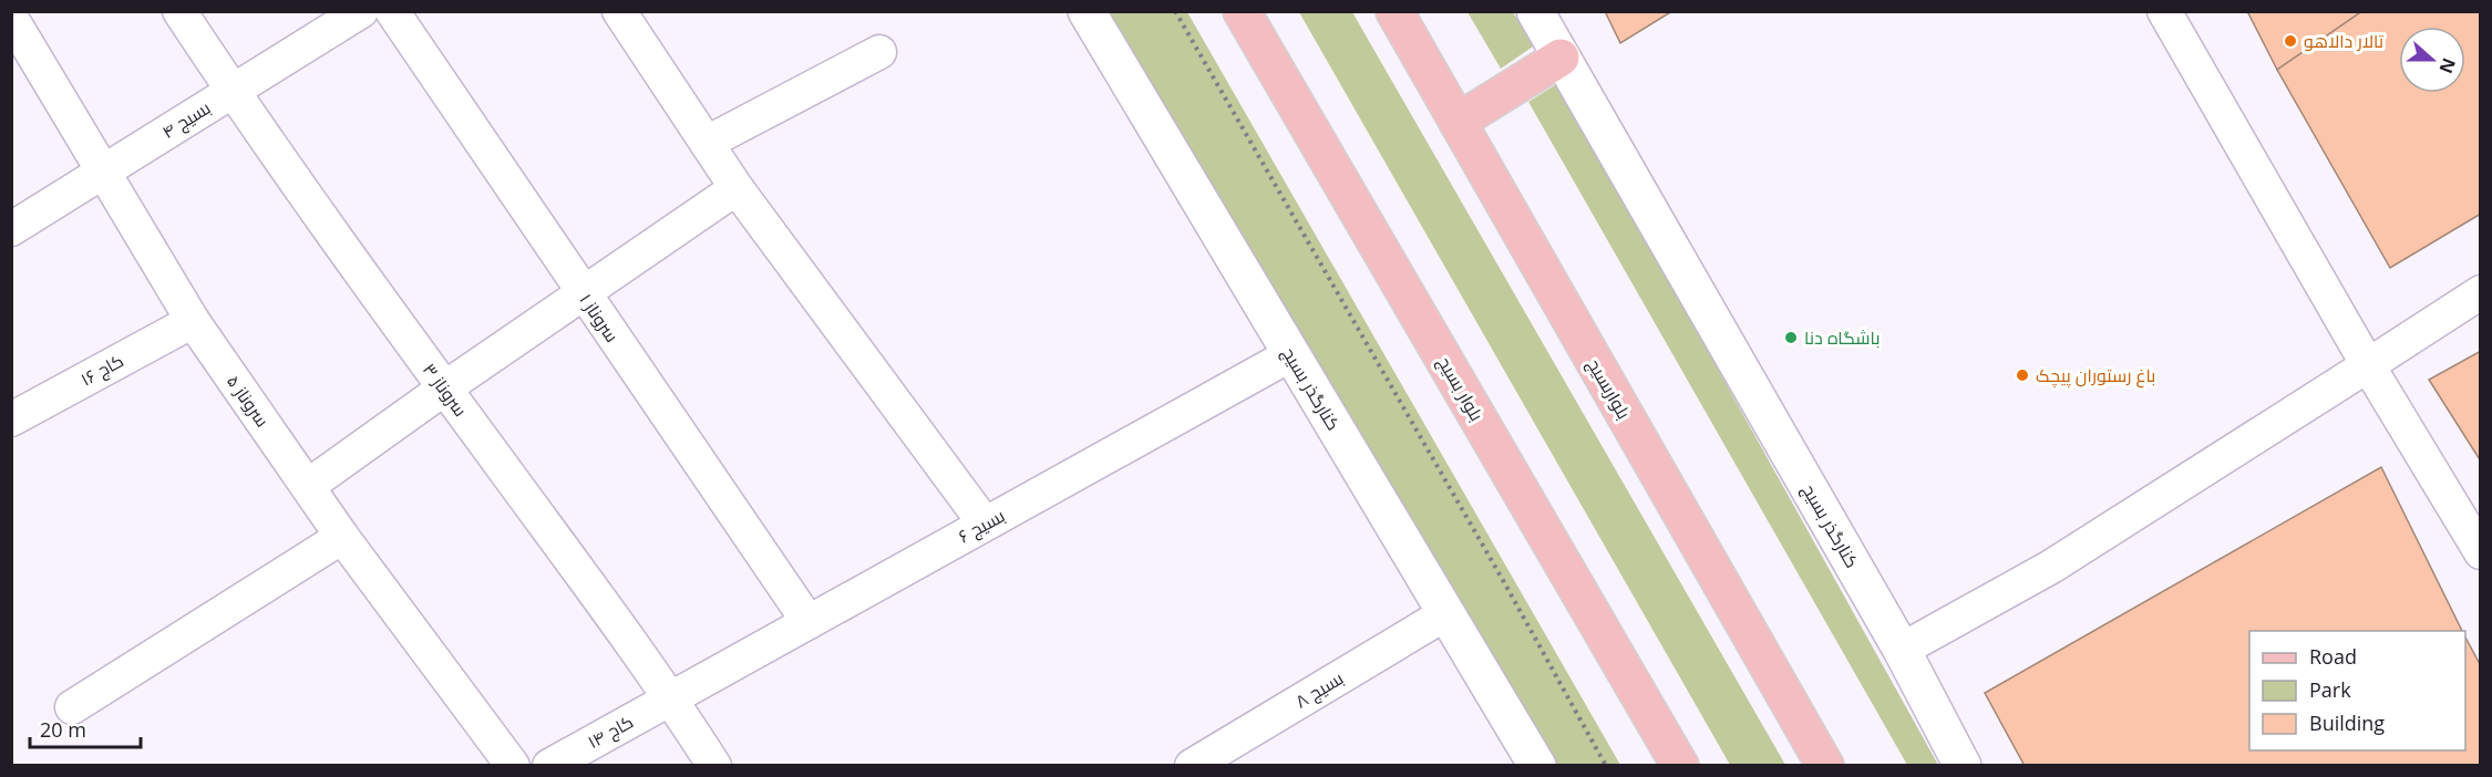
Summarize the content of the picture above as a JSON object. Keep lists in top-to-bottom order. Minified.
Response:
{"streets":{"main road":["بلوار بسیج","بلواربسیج"],"street":["بسیج ۴","سروناز ۱","کاج ۱۶","کنارگذر بسیج","سروناز ۳","سروناز ۵","بسیج ۶","بسیج ۸","کاج ۱۴"]},"crossings":[["بسیج ۴","سروناز ۳"],["بسیج ۴","سروناز ۵"],["سروناز ۱","بسیج ۶"],["کاج ۱۶","سروناز ۵"],["کنارگذر بسیج","بسیج ۶"],["کنارگذر بسیج","بسیج ۸"],["سروناز ۳","بسیج ۶"],["سروناز ۳","کاج ۱۴"],["بسیج ۶","کاج ۱۴"]],"places":["تالار دالاهو","باشگاه دنا","باغ رستوران پیچک"],"legend":["Road","Park","Building"],"scale_bar":"20 m","north":"right"}
